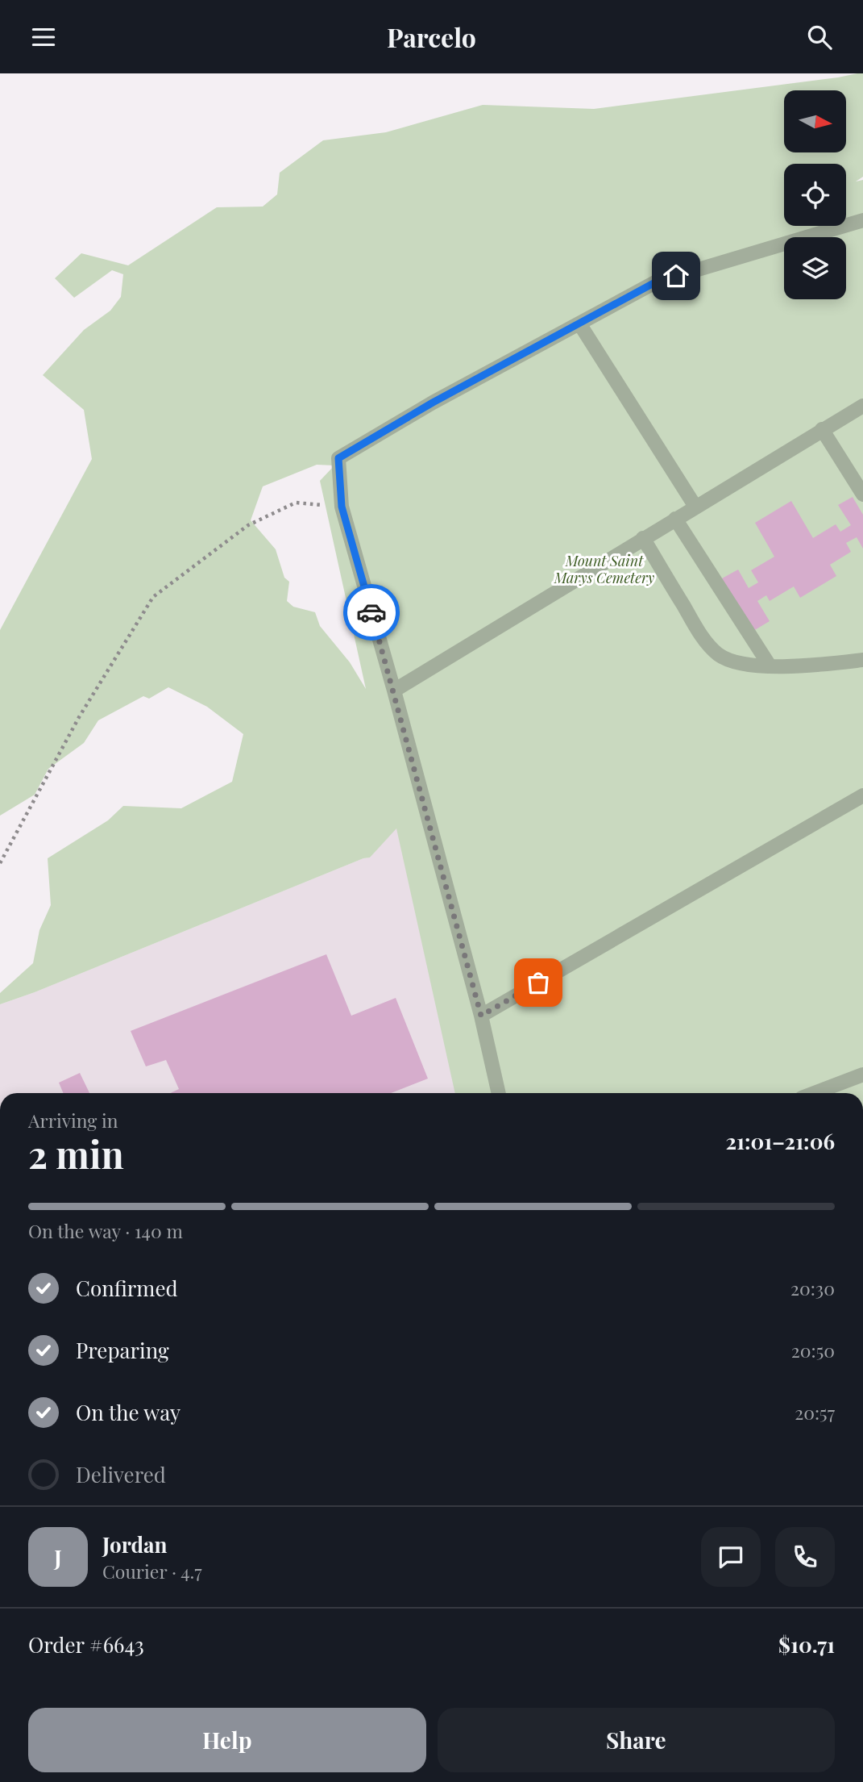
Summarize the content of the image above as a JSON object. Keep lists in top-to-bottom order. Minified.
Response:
{"parks":["Mount Saint Marys Cemetery"],"north":"right","page":{"header":"Parcelo","heading":["2 min","Arriving in","21:01–21:06"],"panel":["Jordan","Courier · 4.7","Order #6643","$10.71"],"bar":"On the way · 140 m","list":[["Confirmed","20:30"],["Preparing","20:50"],["On the way","20:57"],"Delivered"],"round":"J","buttons":["Help","Share"]}}
